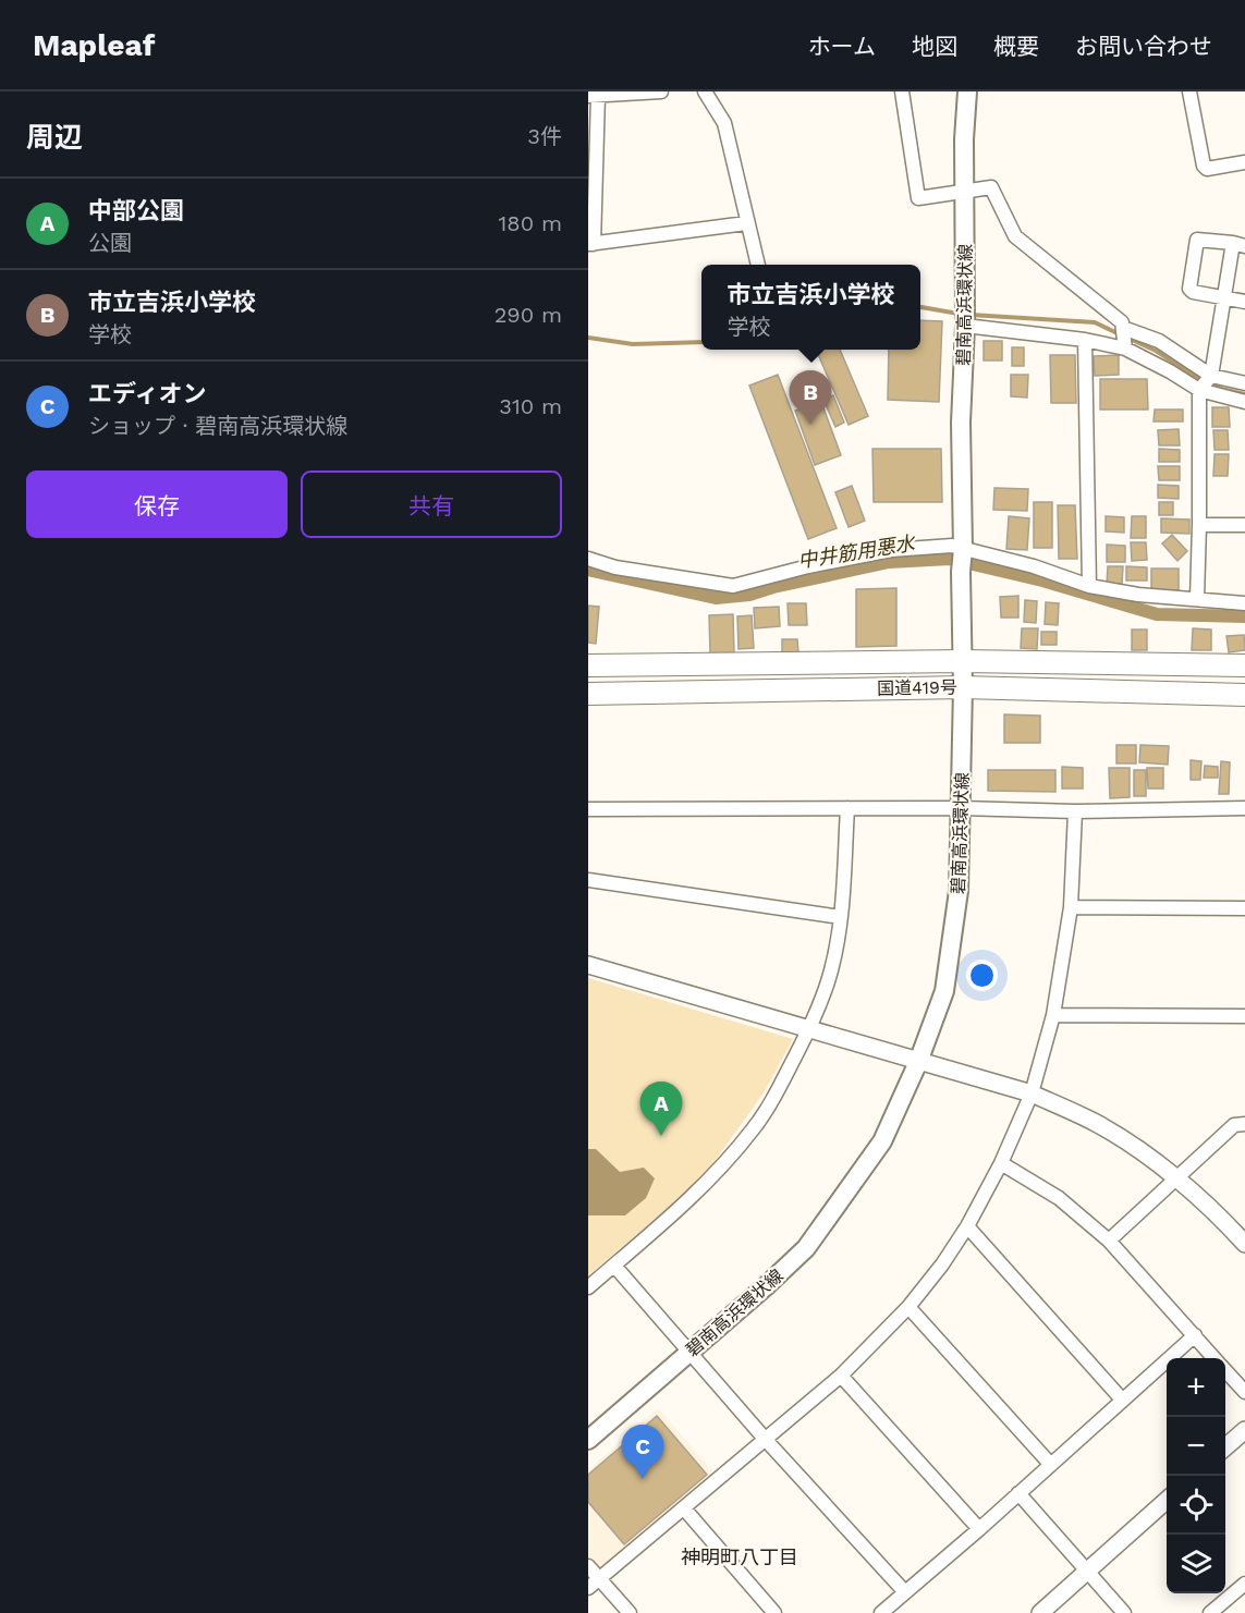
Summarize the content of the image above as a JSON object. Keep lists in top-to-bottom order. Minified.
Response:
{"streets":{"highway":["国道419号"],"main road":["碧南高浜環状線"]},"crossings":[["碧南高浜環状線","国道419号"]],"districts":["神明町八丁目"],"water":["中井筋用悪水"],"page":{"header":"Mapleaf","nav":["ホーム","地図","概要","お問い合わせ"],"heading":["周辺","3件"],"list":[{"mark":"A","name":"中部公園","note":"公園","value":"180 m"},{"mark":"B","name":"市立吉浜小学校","note":"学校","value":"290 m"},{"mark":"C","name":"エディオン","note":"ショップ · 碧南高浜環状線","value":"310 m"}],"popup":["市立吉浜小学校","学校"],"pins":["B","A","C"],"buttons":["保存","共有"],"map_buttons":["+","−"]}}
